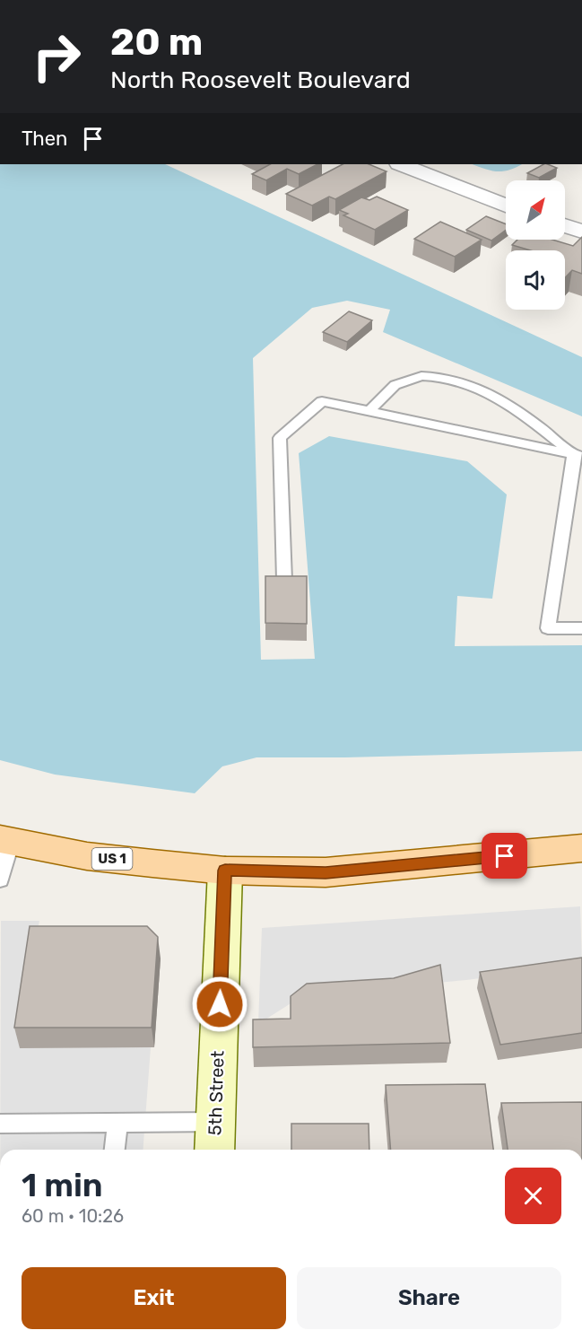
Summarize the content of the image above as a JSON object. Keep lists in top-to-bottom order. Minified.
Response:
{"streets":{"main road":["US 1"],"street":["5th Street"]},"crossings":[["US 1","5th Street"]],"north":"top right","page":{"turn":["20 m","North Roosevelt Boulevard"],"then":"Then","heading":["1 min","60 m · 10:26"],"buttons":["Exit","Share"]}}
